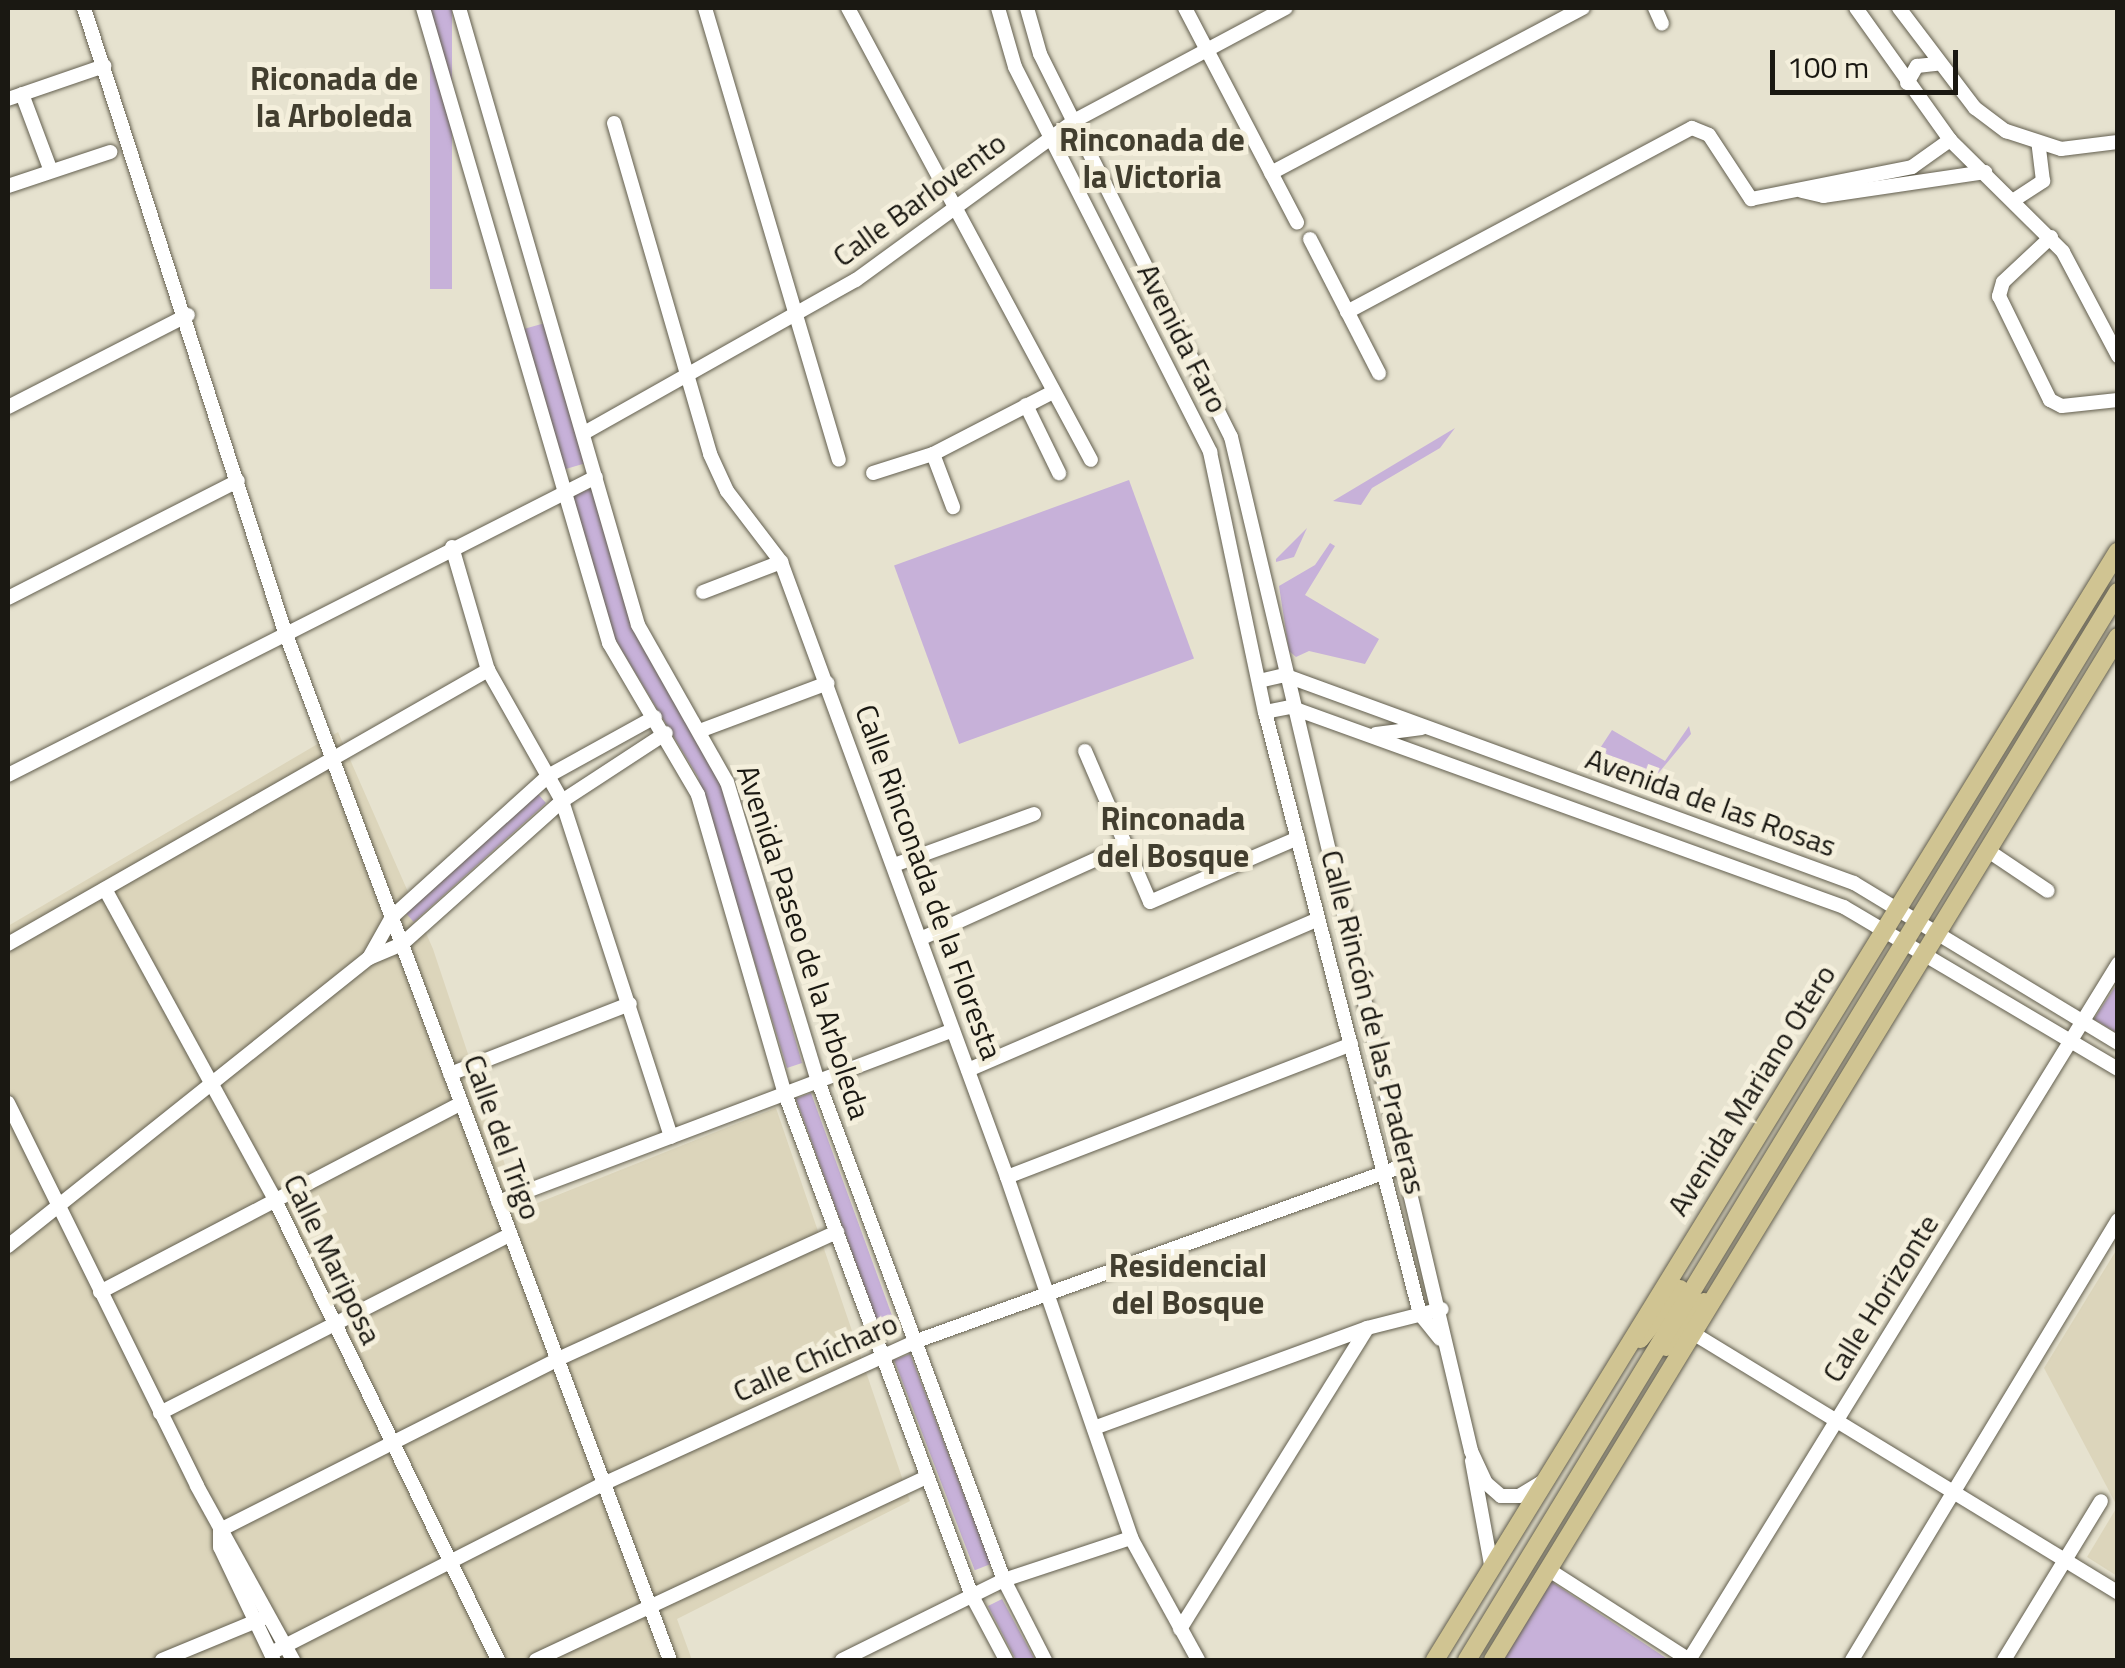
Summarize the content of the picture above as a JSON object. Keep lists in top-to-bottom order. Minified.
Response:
{"streets":{"main road":["Avenida Mariano Otero"],"street":["Calle Barlovento","Avenida Faro","Avenida de las Rosas","Calle Rinconada de la Floresta","Avenida Paseo de la Arboleda","Calle Rincón de las Praderas","Calle del Trigo","Calle Mariposa","Calle Horizonte","Calle Chícharo"]},"crossings":[["Calle Barlovento","Avenida Faro"],["Calle Barlovento","Calle Rinconada de la Floresta"],["Calle Barlovento","Avenida Paseo de la Arboleda"],["Avenida Faro","Avenida de las Rosas"],["Avenida Faro","Calle Rincón de las Praderas"],["Avenida de las Rosas","Calle Rincón de las Praderas"],["Avenida de las Rosas","Avenida Mariano Otero"],["Avenida de las Rosas","Calle Horizonte"],["Calle Rinconada de la Floresta","Calle Chícharo"],["Avenida Paseo de la Arboleda","Calle Chícharo"],["Calle Rincón de las Praderas","Avenida Mariano Otero"],["Calle Rincón de las Praderas","Calle Chícharo"],["Calle del Trigo","Calle Chícharo"],["Calle Mariposa","Calle Chícharo"]],"districts":["Riconada de la Arboleda","Rinconada de la Victoria","Rinconada del Bosque","Residencial del Bosque"],"scale_bar":"100 m"}
